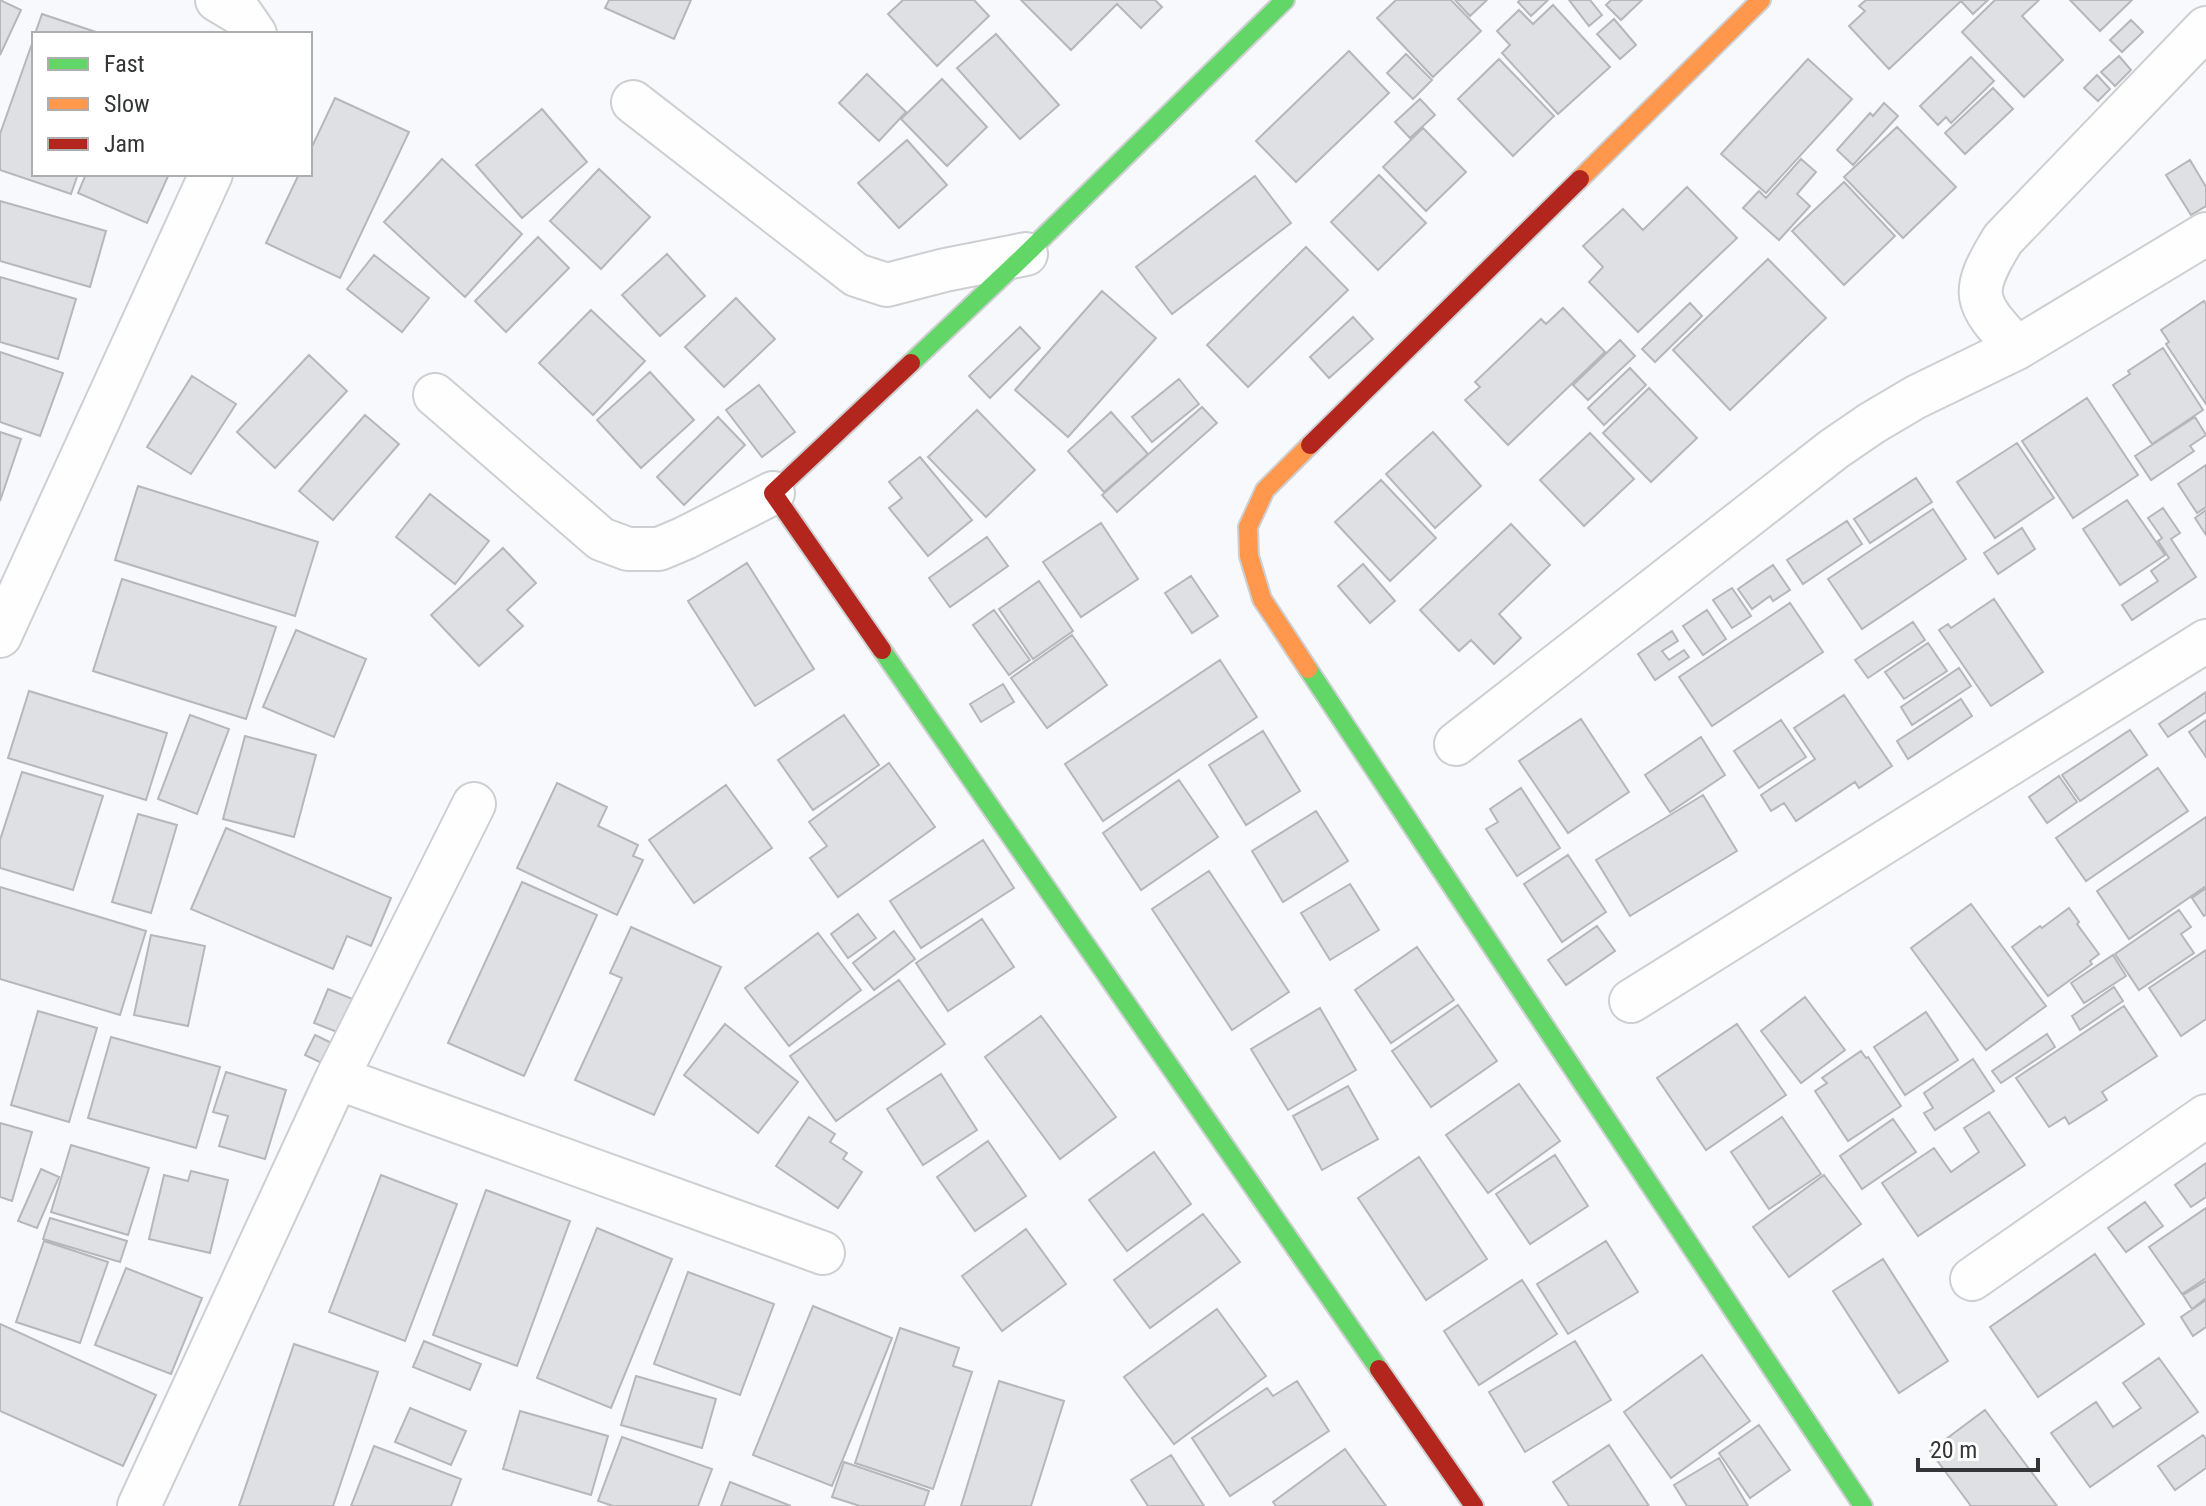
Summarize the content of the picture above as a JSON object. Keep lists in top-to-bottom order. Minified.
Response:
{"legend":["Fast","Slow","Jam"],"scale_bar":"20 m"}
